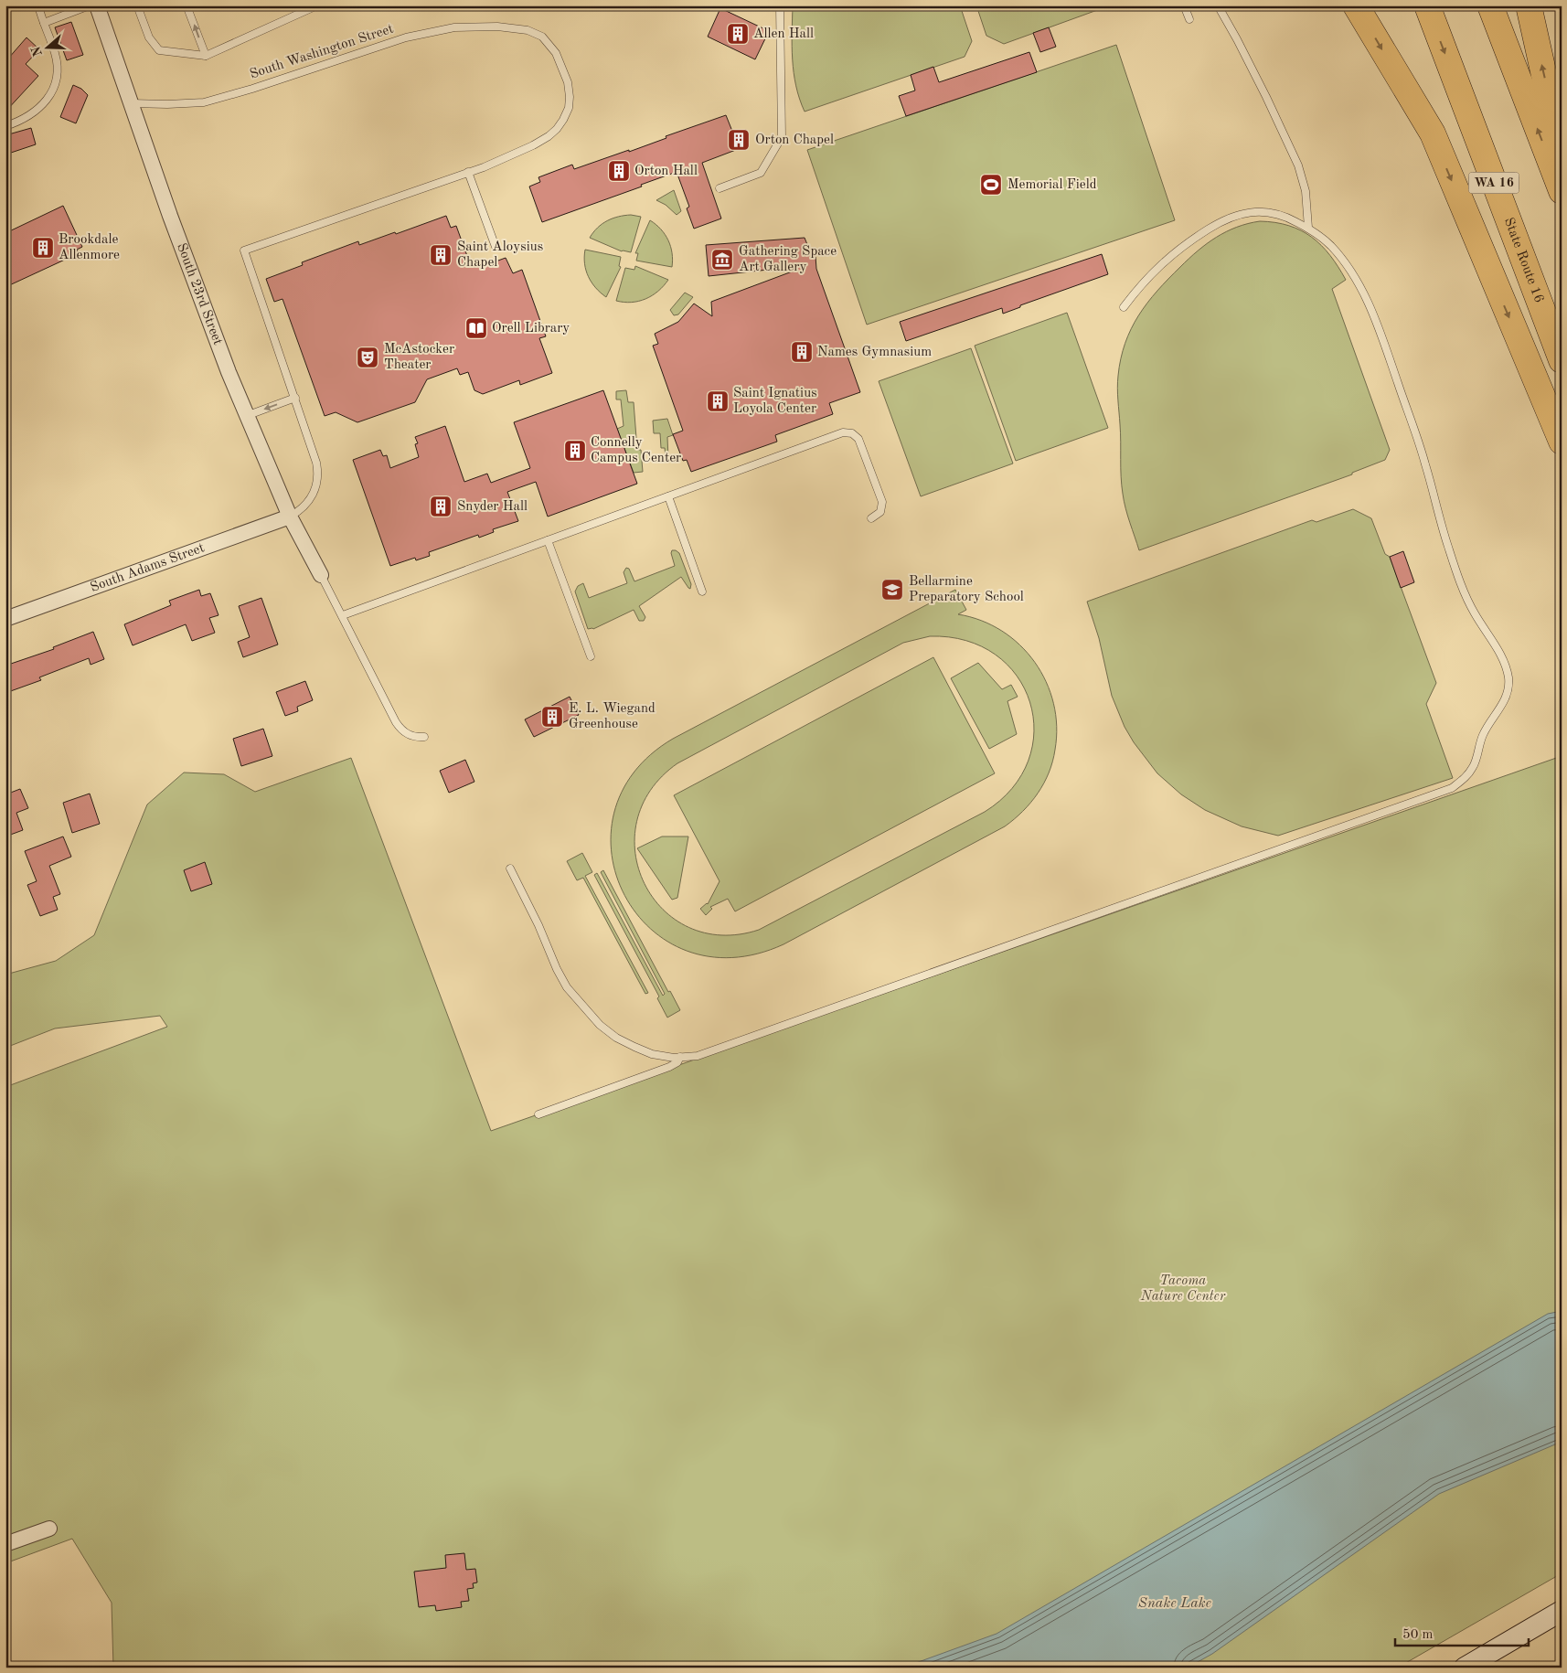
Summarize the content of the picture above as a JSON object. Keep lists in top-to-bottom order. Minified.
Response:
{"streets":{"highway":["WA 16","State Route 16"],"street":["South 23rd Street","South Adams Street"],"lane":["South Washington Street"]},"crossings":[["South Washington Street","South 23rd Street"],["South 23rd Street","South Adams Street"]],"water":["Snake Lake"],"parks":["Tacoma Nature Center"],"places":{"building":["Allen Hall","Orton Chapel","Orton Hall","Brookdale Allenmore","Saint Aloysius Chapel","Names Gymnasium","Saint Ignatius Loyola Center","Connelly Campus Center","Snyder Hall","E. L. Wiegand Greenhouse"],"sports":["Memorial Field"],"museum":["Gathering Space Art Gallery"],"library":["Orell Library"],"theatre":["McAstocker Theater"],"school or university":["Bellarmine Preparatory School"]},"scale_bar":"50 m","north":"left"}
